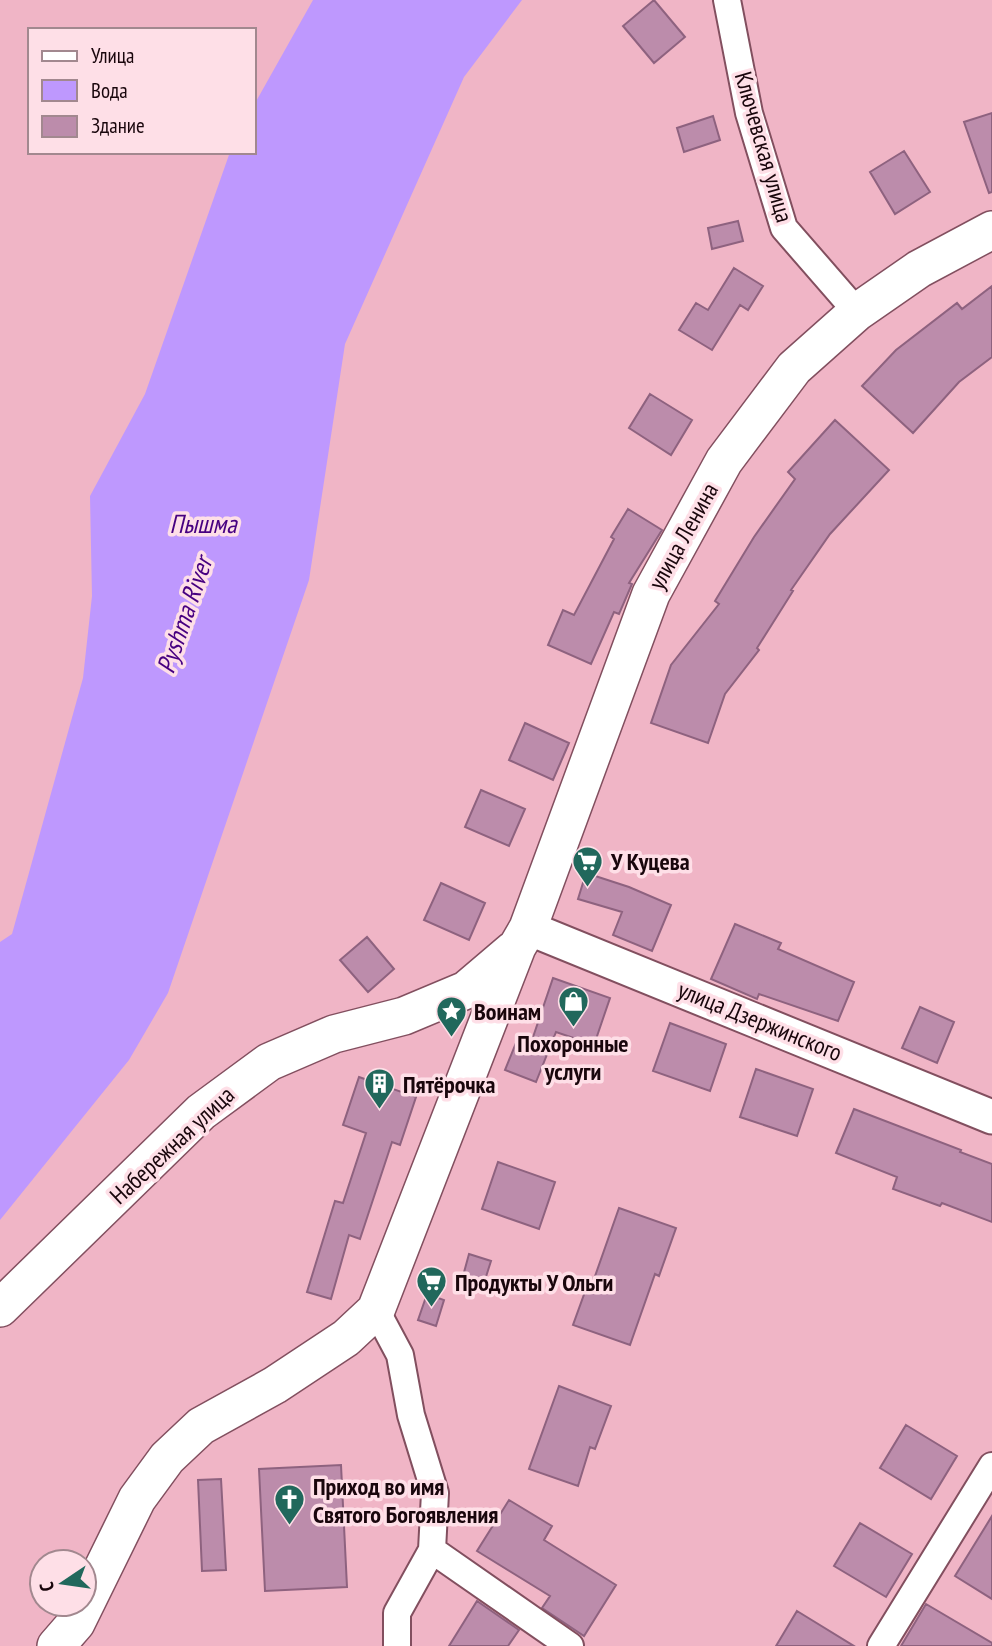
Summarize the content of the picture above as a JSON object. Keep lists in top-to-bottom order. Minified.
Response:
{"streets":{"main road":["улица Ленина","Набережная улица"],"street":["Ключевская улица","улица Дзержинского"]},"crossings":[["Ключевская улица","улица Ленина"],["улица Ленина","улица Дзержинского"],["улица Ленина","Набережная улица"],["улица Дзержинского","Набережная улица"]],"water":["Пышма","Pyshma River"],"places":{"supermarket":["У Куцева","Продукты У Ольги"],"shop":["Похоронные услуги"],"place":["Воинам"],"building":["Пятёрочка"],"church":["Приход во имя Святого Богоявления"]},"legend":["Улица","Вода","Здание"],"north":"left"}
